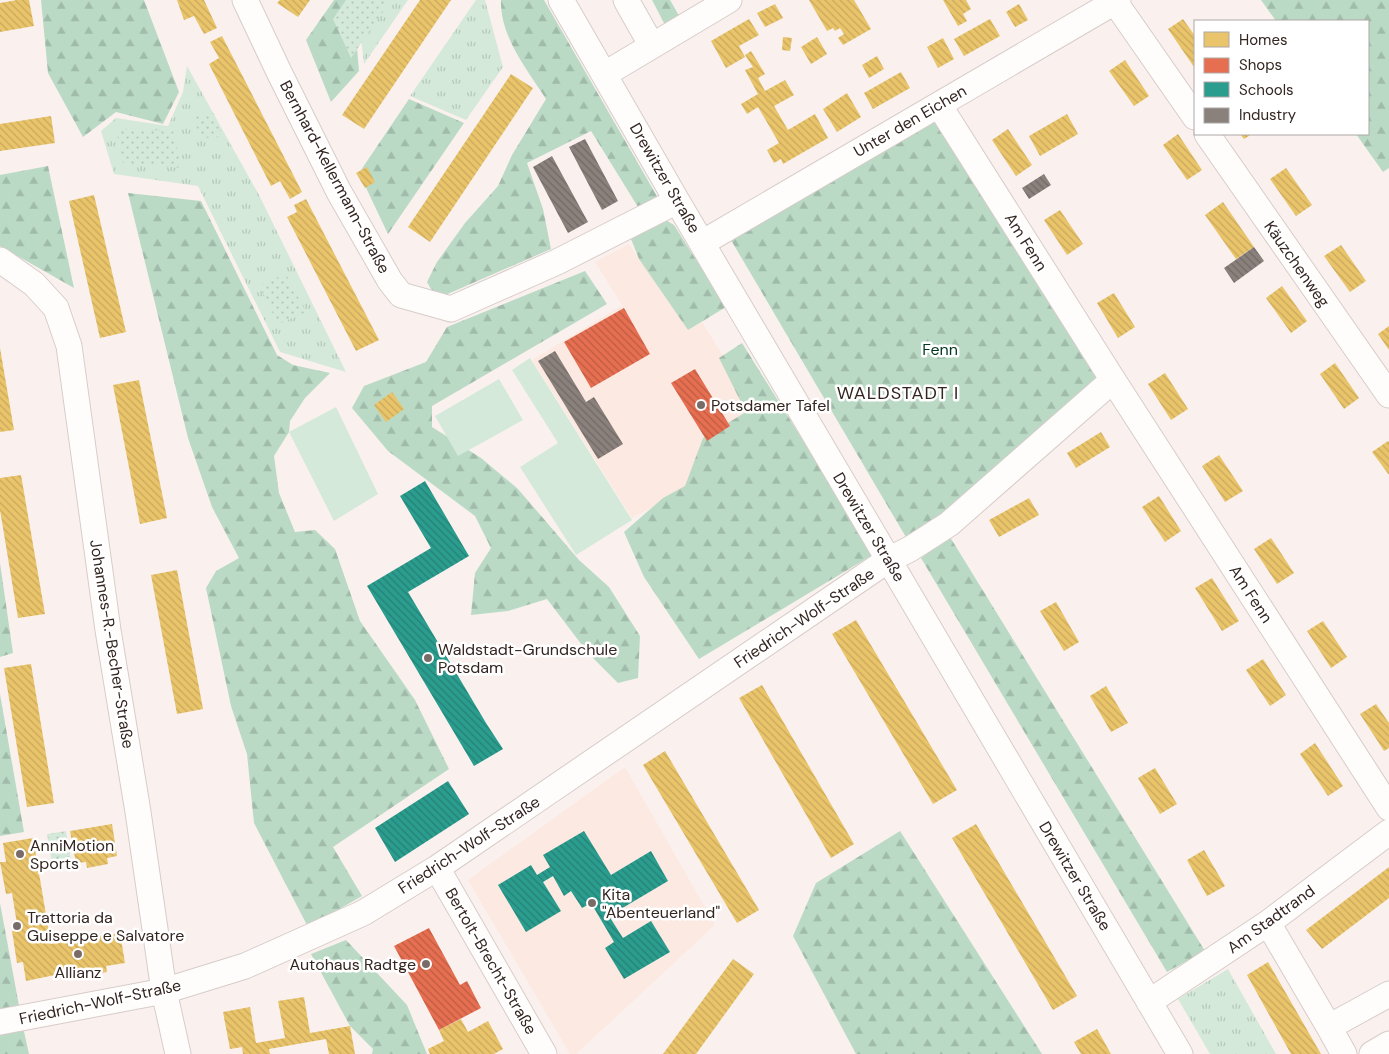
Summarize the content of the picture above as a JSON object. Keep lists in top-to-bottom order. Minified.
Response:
{"streets":{"street":["Unter den Eichen","Bernhard-Kellermann-Straße","Drewitzer Straße","Am Fenn","Käuzchenweg","Friedrich-Wolf-Straße","Johannes-R.-Becher-Straße","Am Stadtrand","Bertolt-Brecht-Straße"]},"crossings":[["Unter den Eichen","Drewitzer Straße"],["Unter den Eichen","Am Fenn"],["Bernhard-Kellermann-Straße","Drewitzer Straße"],["Drewitzer Straße","Friedrich-Wolf-Straße"],["Drewitzer Straße","Am Stadtrand"],["Friedrich-Wolf-Straße","Johannes-R.-Becher-Straße"],["Friedrich-Wolf-Straße","Bertolt-Brecht-Straße"]],"districts":["WALDSTADT I"],"parks":["Fenn"],"places":["Potsdamer Tafel","Waldstadt-Grundschule Potsdam","AnniMotion Sports","Kita \"Abenteuerland\"","Trattoria da Guiseppe e Salvatore","Allianz","Autohaus Radtge"],"legend":["Homes","Shops","Schools","Industry"]}
